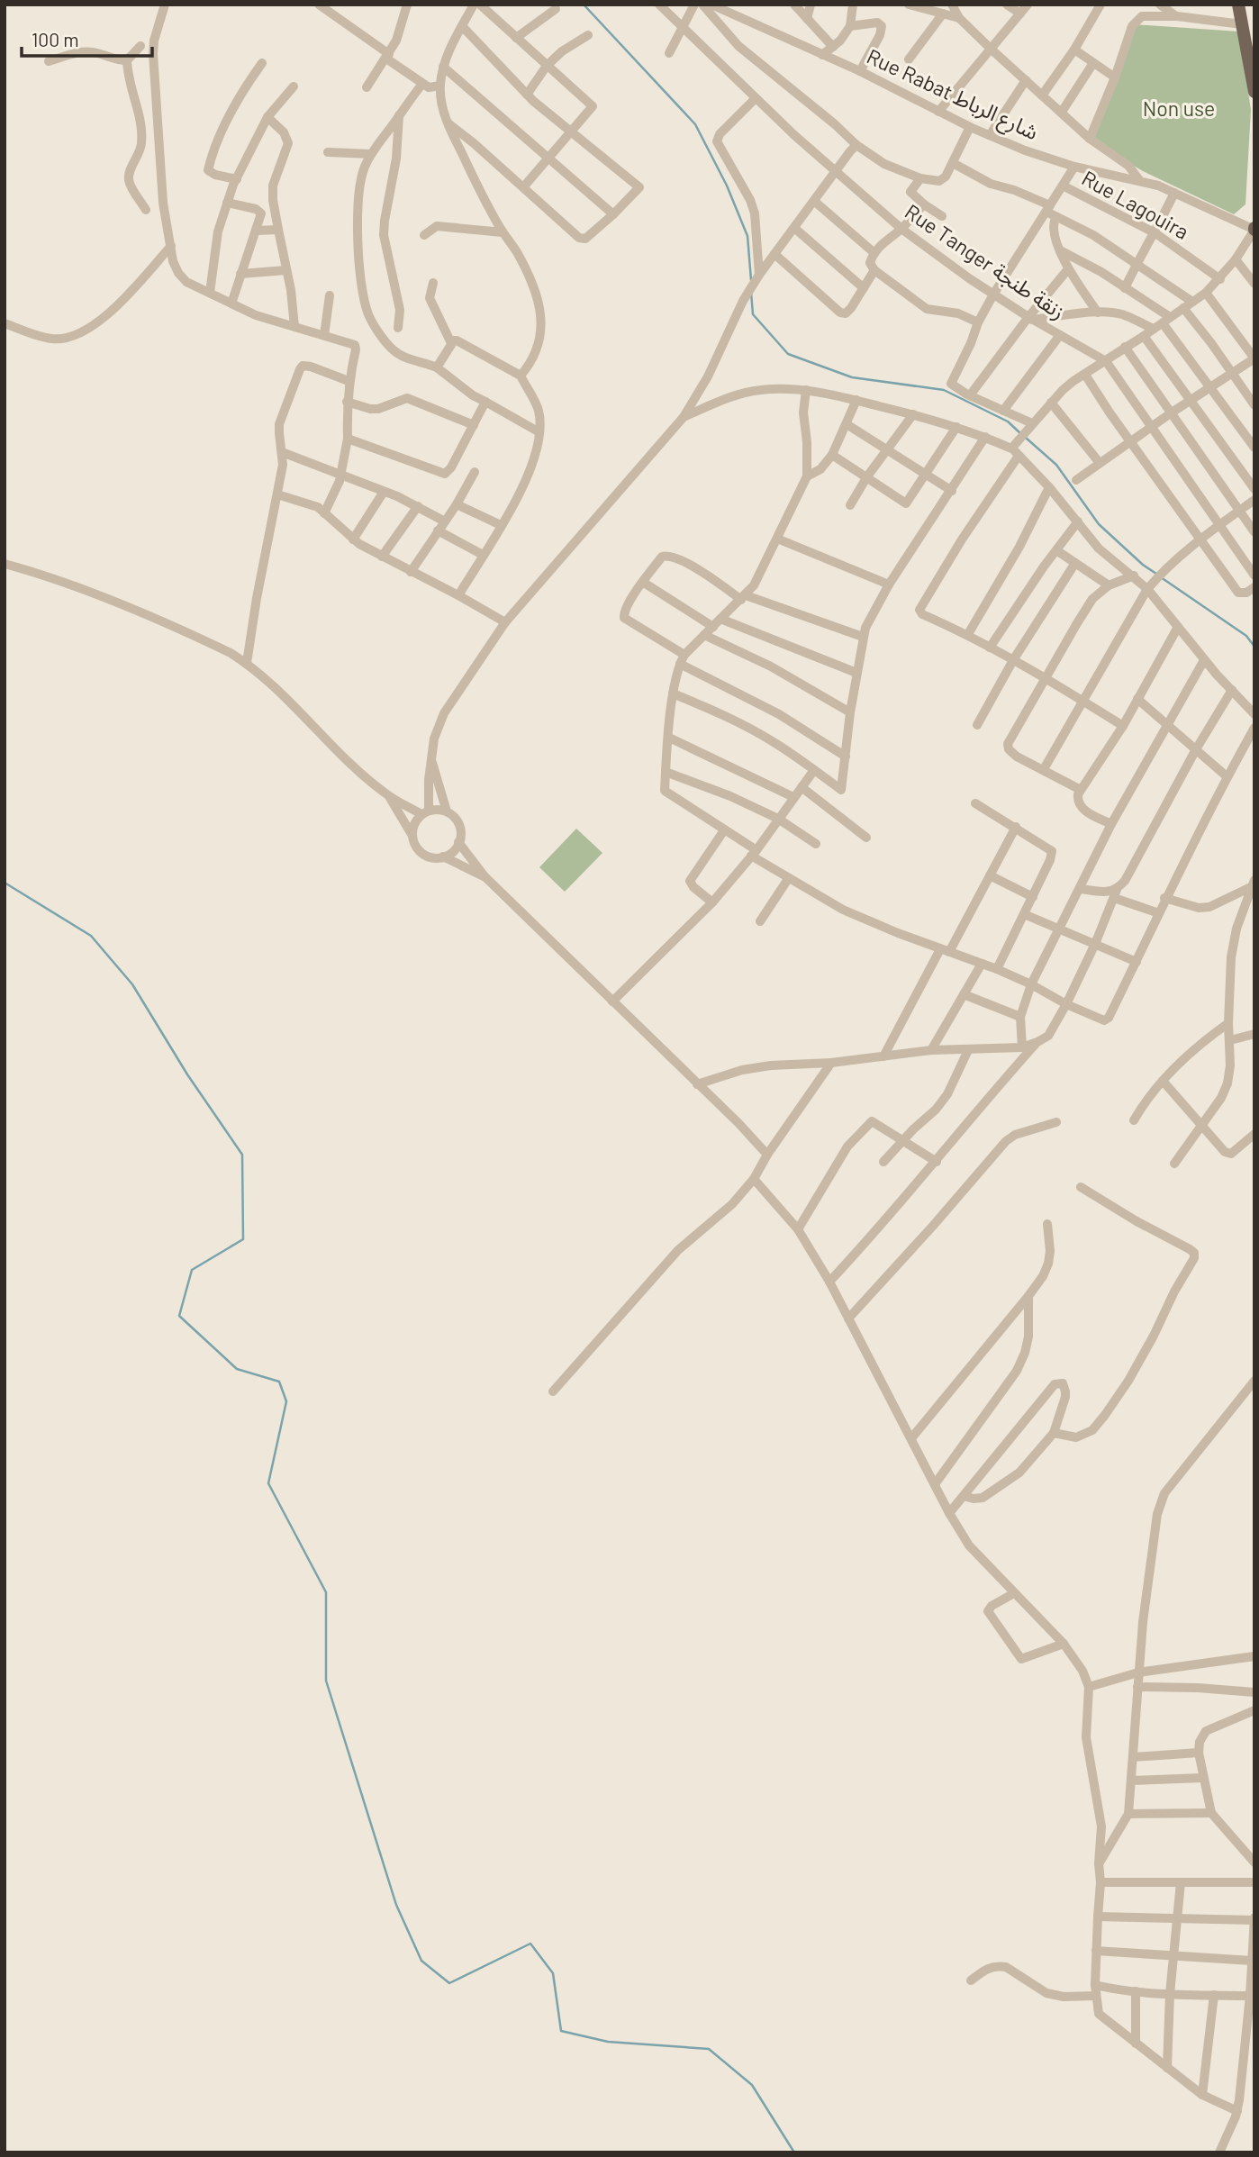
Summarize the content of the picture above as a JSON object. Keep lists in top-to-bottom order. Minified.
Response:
{"streets":{"street":["Rue Rabat شارع الرباط","Rue Lagouira","Rue Tanger زنقة طنجة"]},"parks":["Non use"],"scale_bar":"100 m"}
